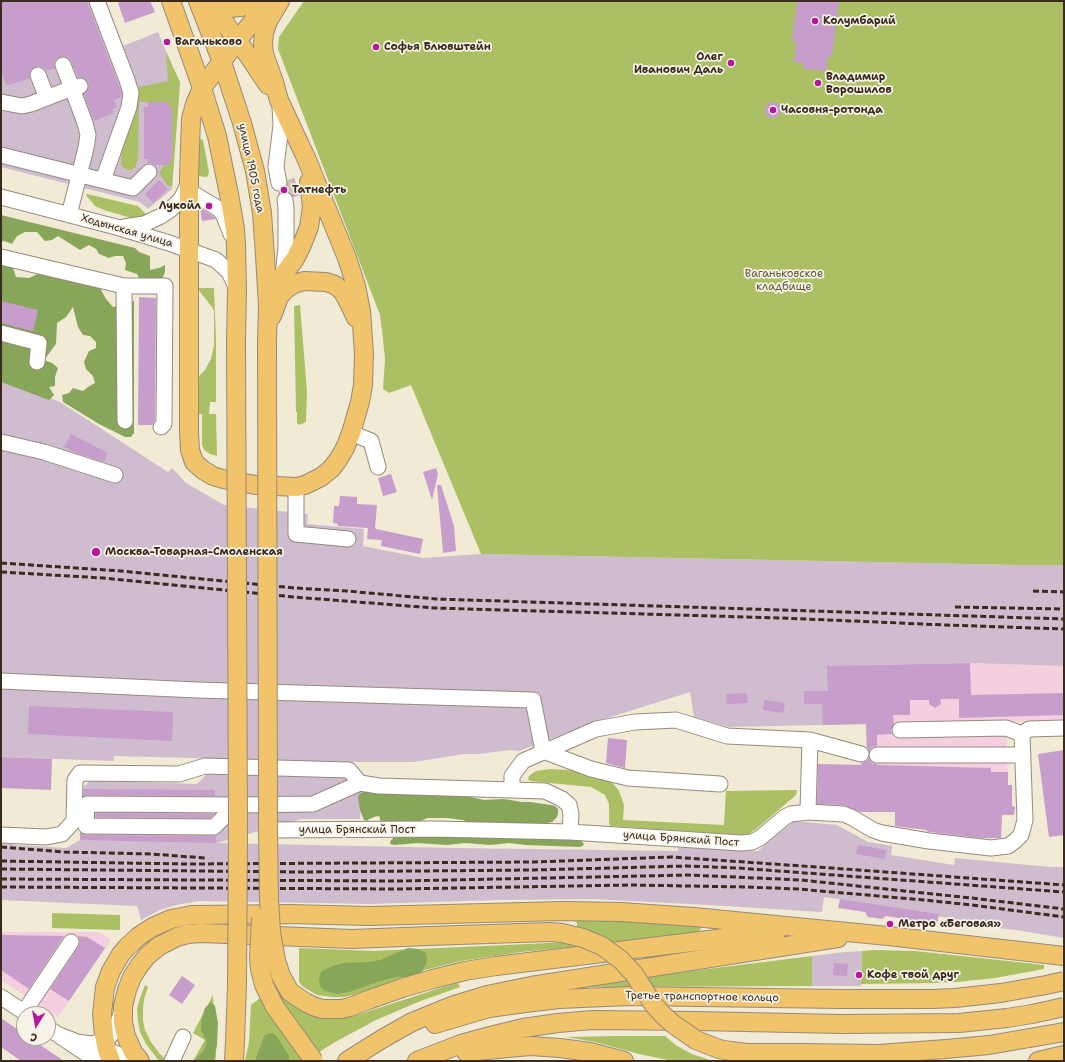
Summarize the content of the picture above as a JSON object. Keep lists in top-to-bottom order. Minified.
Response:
{"streets":{"main road":["улица 1905 года","Третье транспортное кольцо"],"street":["Ходынская улица","улица Брянский Пост"]},"parks":["Ваганьковское кладбище"],"places":["Колумбарий","Ваганьково","Софья Блювштейн","Олег Иванович Даль","Владимир Ворошилов","Часовня-ротонда","Татнефть","Лукойл","Москва-Товарная-Смоленская","Метро «Беговая»","Кофе твой друг"],"north":"bottom"}
